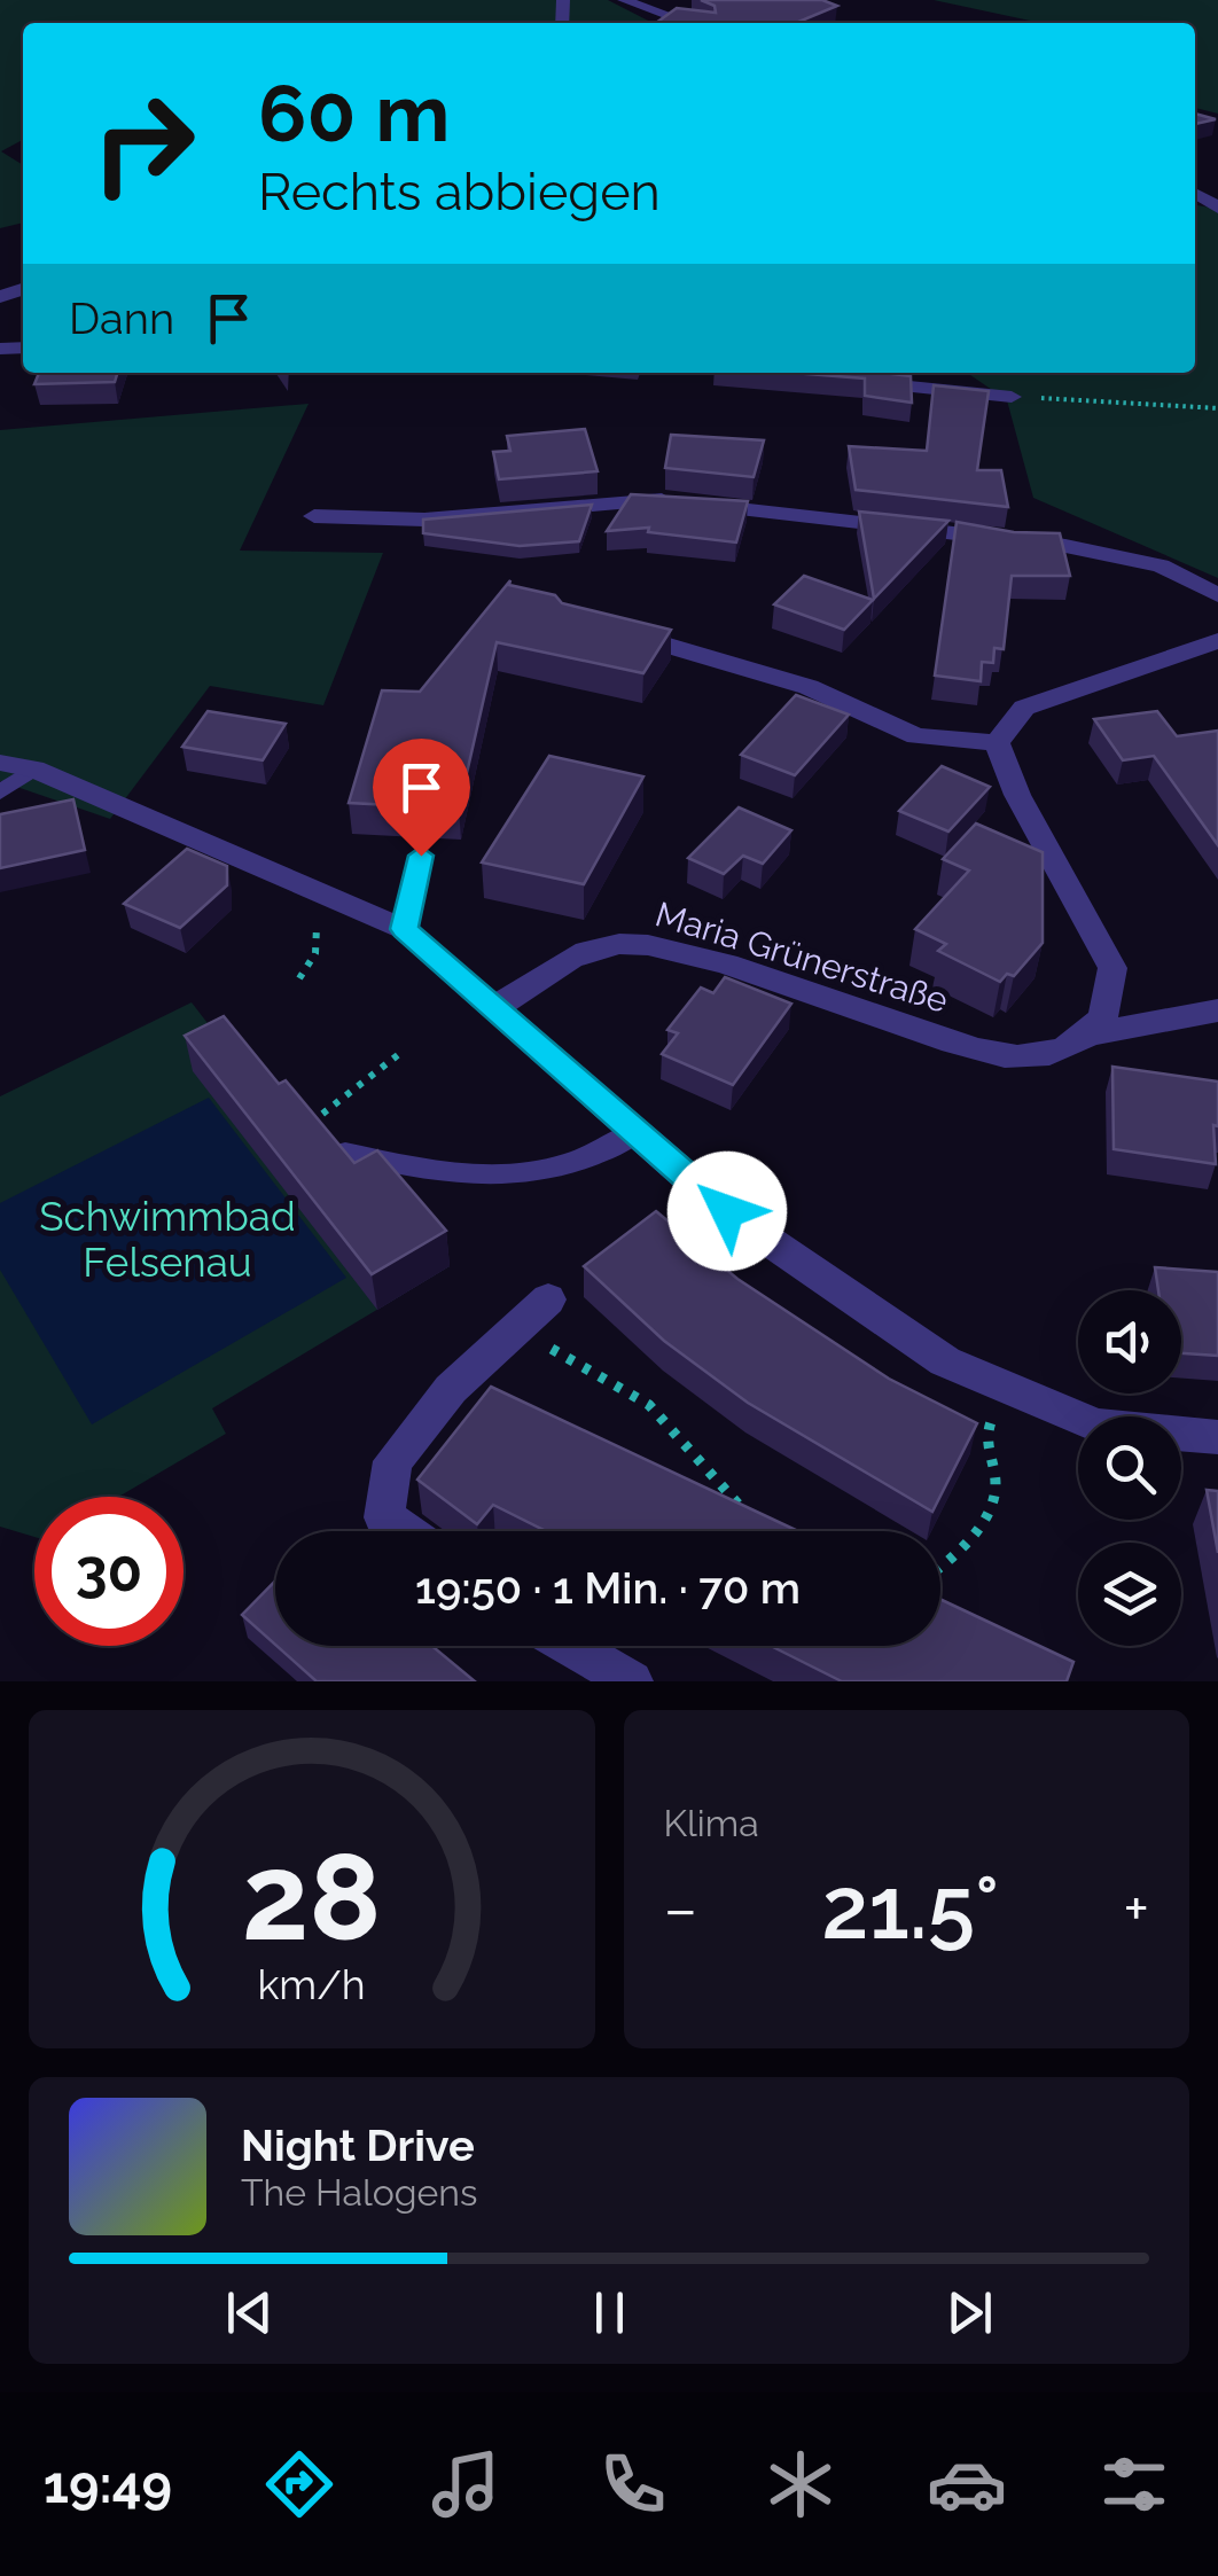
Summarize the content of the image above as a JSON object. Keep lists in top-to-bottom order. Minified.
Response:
{"streets":{"street":["Maria Grünerstraße"]},"parks":["Schwimmbad Felsenau"],"page":{"turn":["60 m","Rechts abbiegen"],"then":"Dann","limit":"30","trip":"19:50 · 1 Min. · 70 m","tile":"Klima","heat":["−","21.5°","+"],"song":["Night Drive","The Halogens"],"tabs":"19:49","gauge":["28","km/h"]}}
